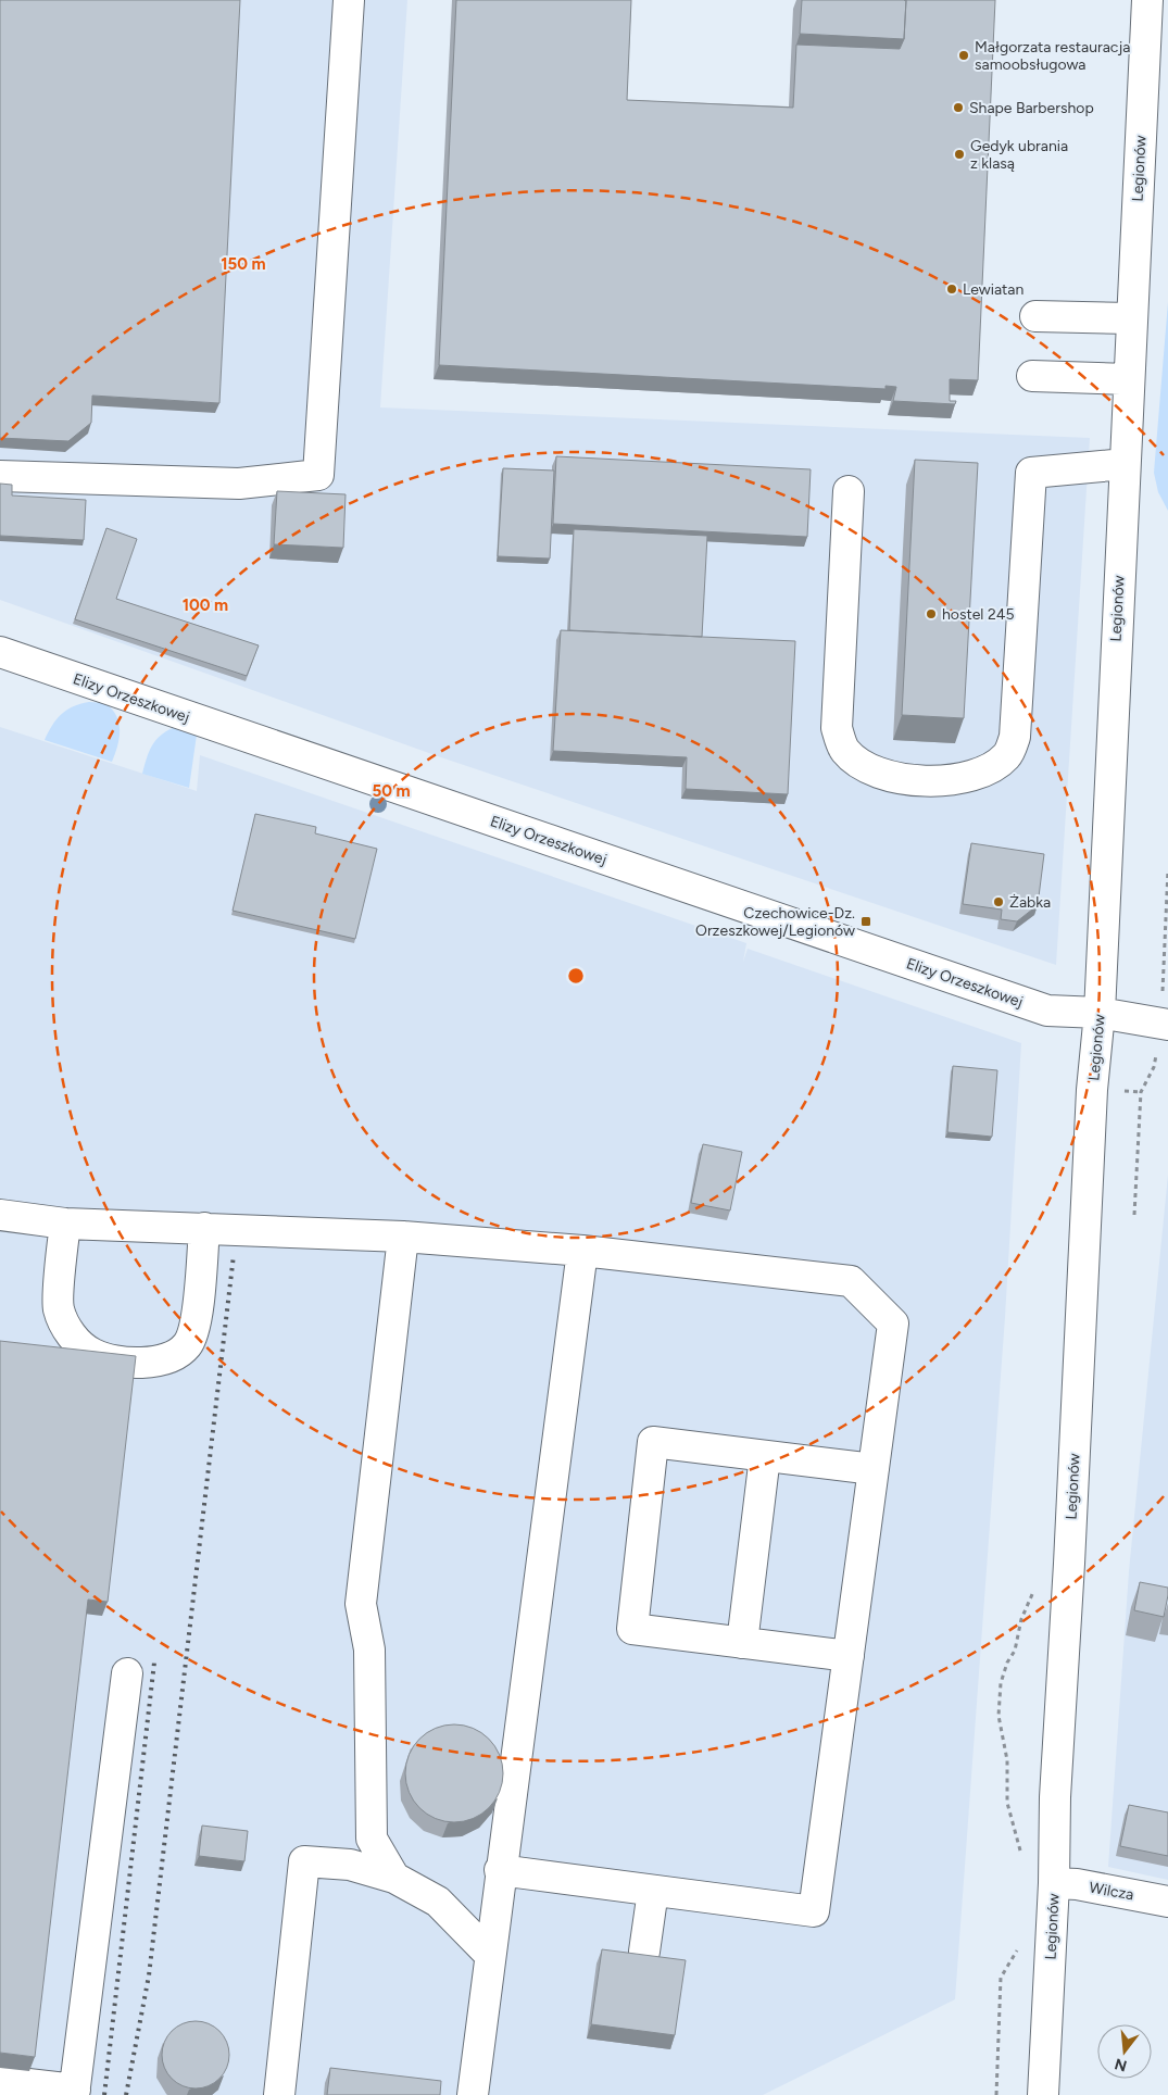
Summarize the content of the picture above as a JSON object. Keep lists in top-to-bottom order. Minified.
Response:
{"streets":{"street":["Legionów","Elizy Orzeszkowej","Wilcza"]},"crossings":[["Legionów","Elizy Orzeszkowej"],["Legionów","Wilcza"]],"places":{"other":["Małgorzata restauracja samoobsługowa","Shape Barbershop","Gedyk ubrania z klasą","Lewiatan","hostel 245","Żabka"],"transit":["Czechowice-Dz. Orzeszkowej/Legionów"]},"north":"bottom","rings":["150 m","100 m","50 m"]}
